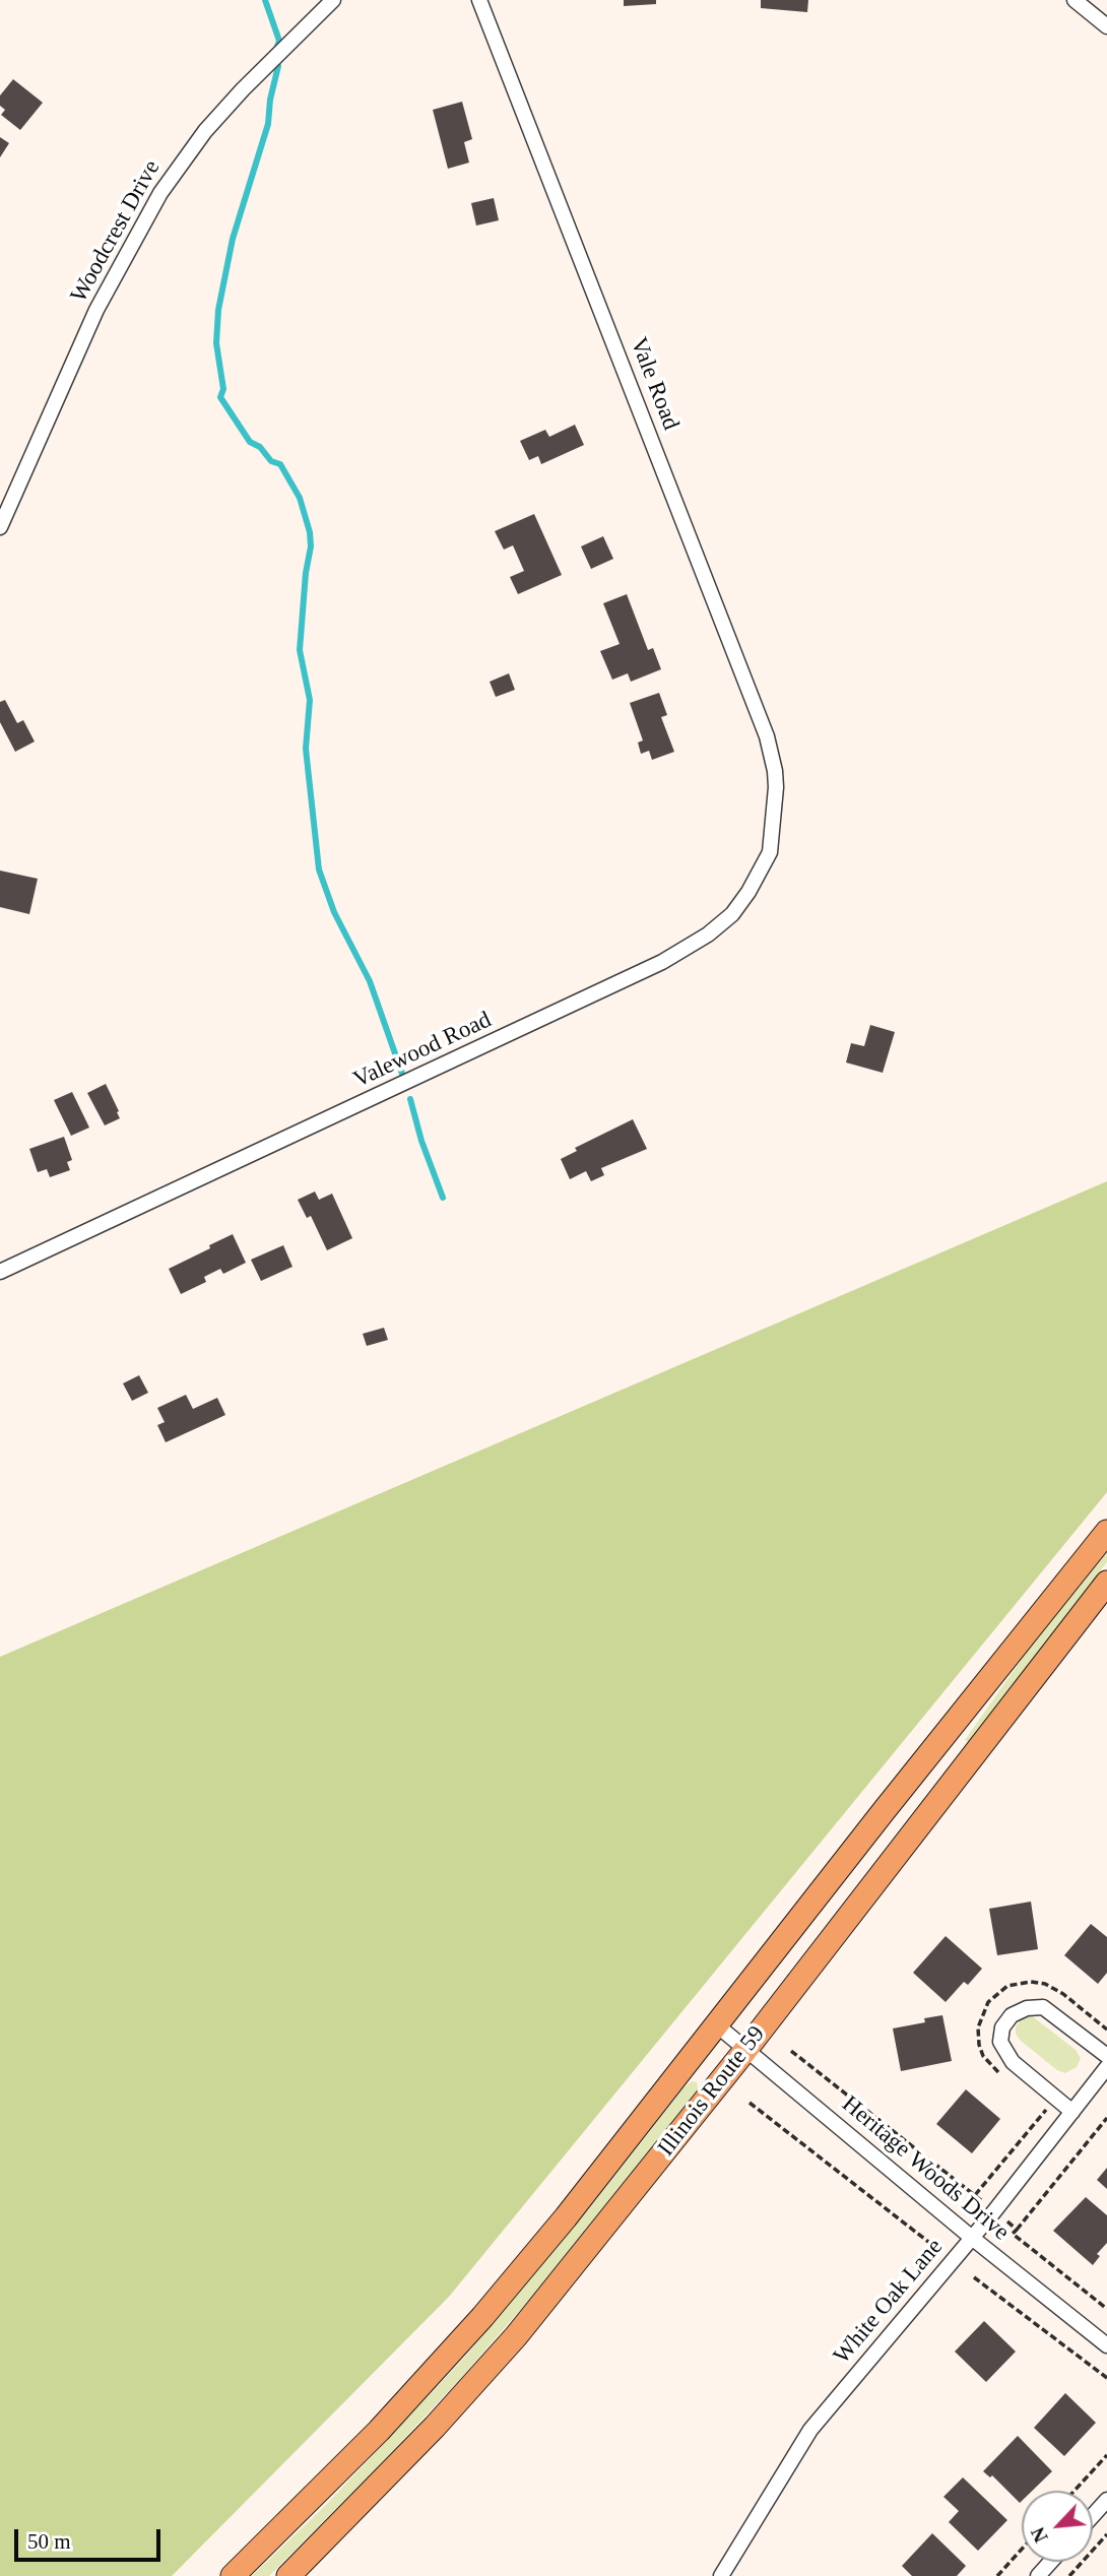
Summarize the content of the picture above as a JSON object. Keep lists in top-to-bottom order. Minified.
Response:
{"streets":{"main road":["Illinois Route 59"],"street":["Woodcrest Drive","Vale Road","Valewood Road","Heritage Woods Drive","White Oak Lane"]},"crossings":[["Vale Road","Valewood Road"],["Illinois Route 59","Heritage Woods Drive"],["Heritage Woods Drive","White Oak Lane"]],"scale_bar":"50 m","north":"bottom left"}
